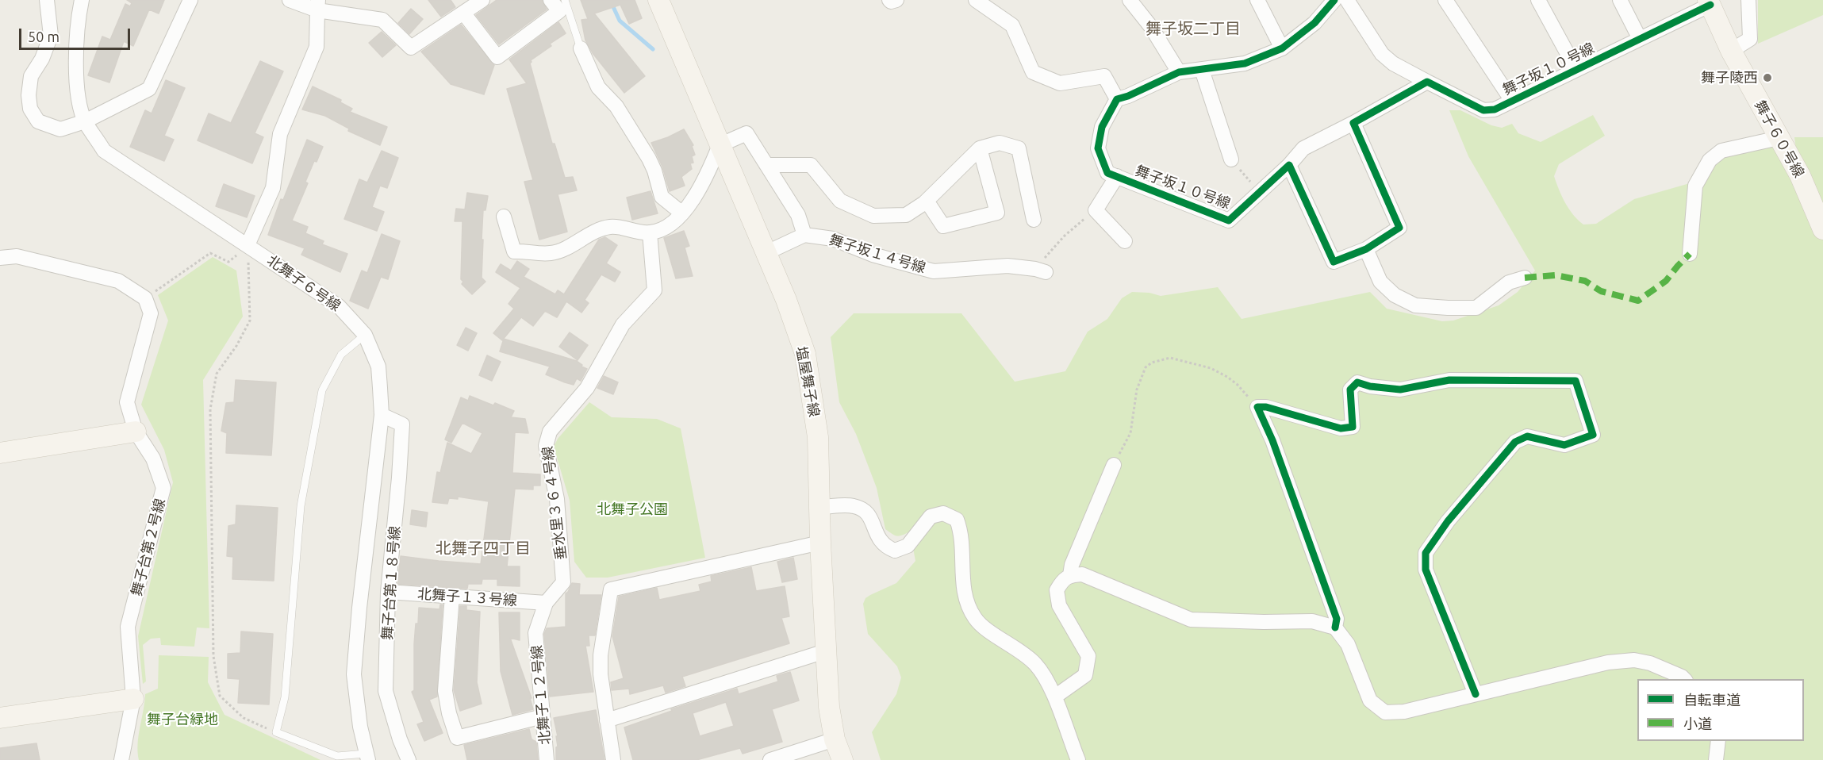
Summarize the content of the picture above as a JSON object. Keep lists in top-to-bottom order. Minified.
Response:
{"streets":{"street":["舞子坂１０号線","舞子６０号線","舞子坂１４号線","北舞子６号線","塩屋舞子線","垂水里３６４号線","舞子台第２号線","舞子台第１８号線","北舞子１３号線","北舞子１２号線"]},"crossings":[["舞子坂１０号線","舞子６０号線"],["北舞子６号線","舞子台第１８号線"],["垂水里３６４号線","北舞子１３号線"],["垂水里３６４号線","北舞子１２号線"],["舞子台第１８号線","北舞子１３号線"],["北舞子１３号線","北舞子１２号線"]],"districts":["舞子坂二丁目","北舞子四丁目"],"parks":["北舞子公園","舞子台緑地"],"places":["舞子陵西"],"legend":["自転車道","小道"],"scale_bar":"50 m"}
